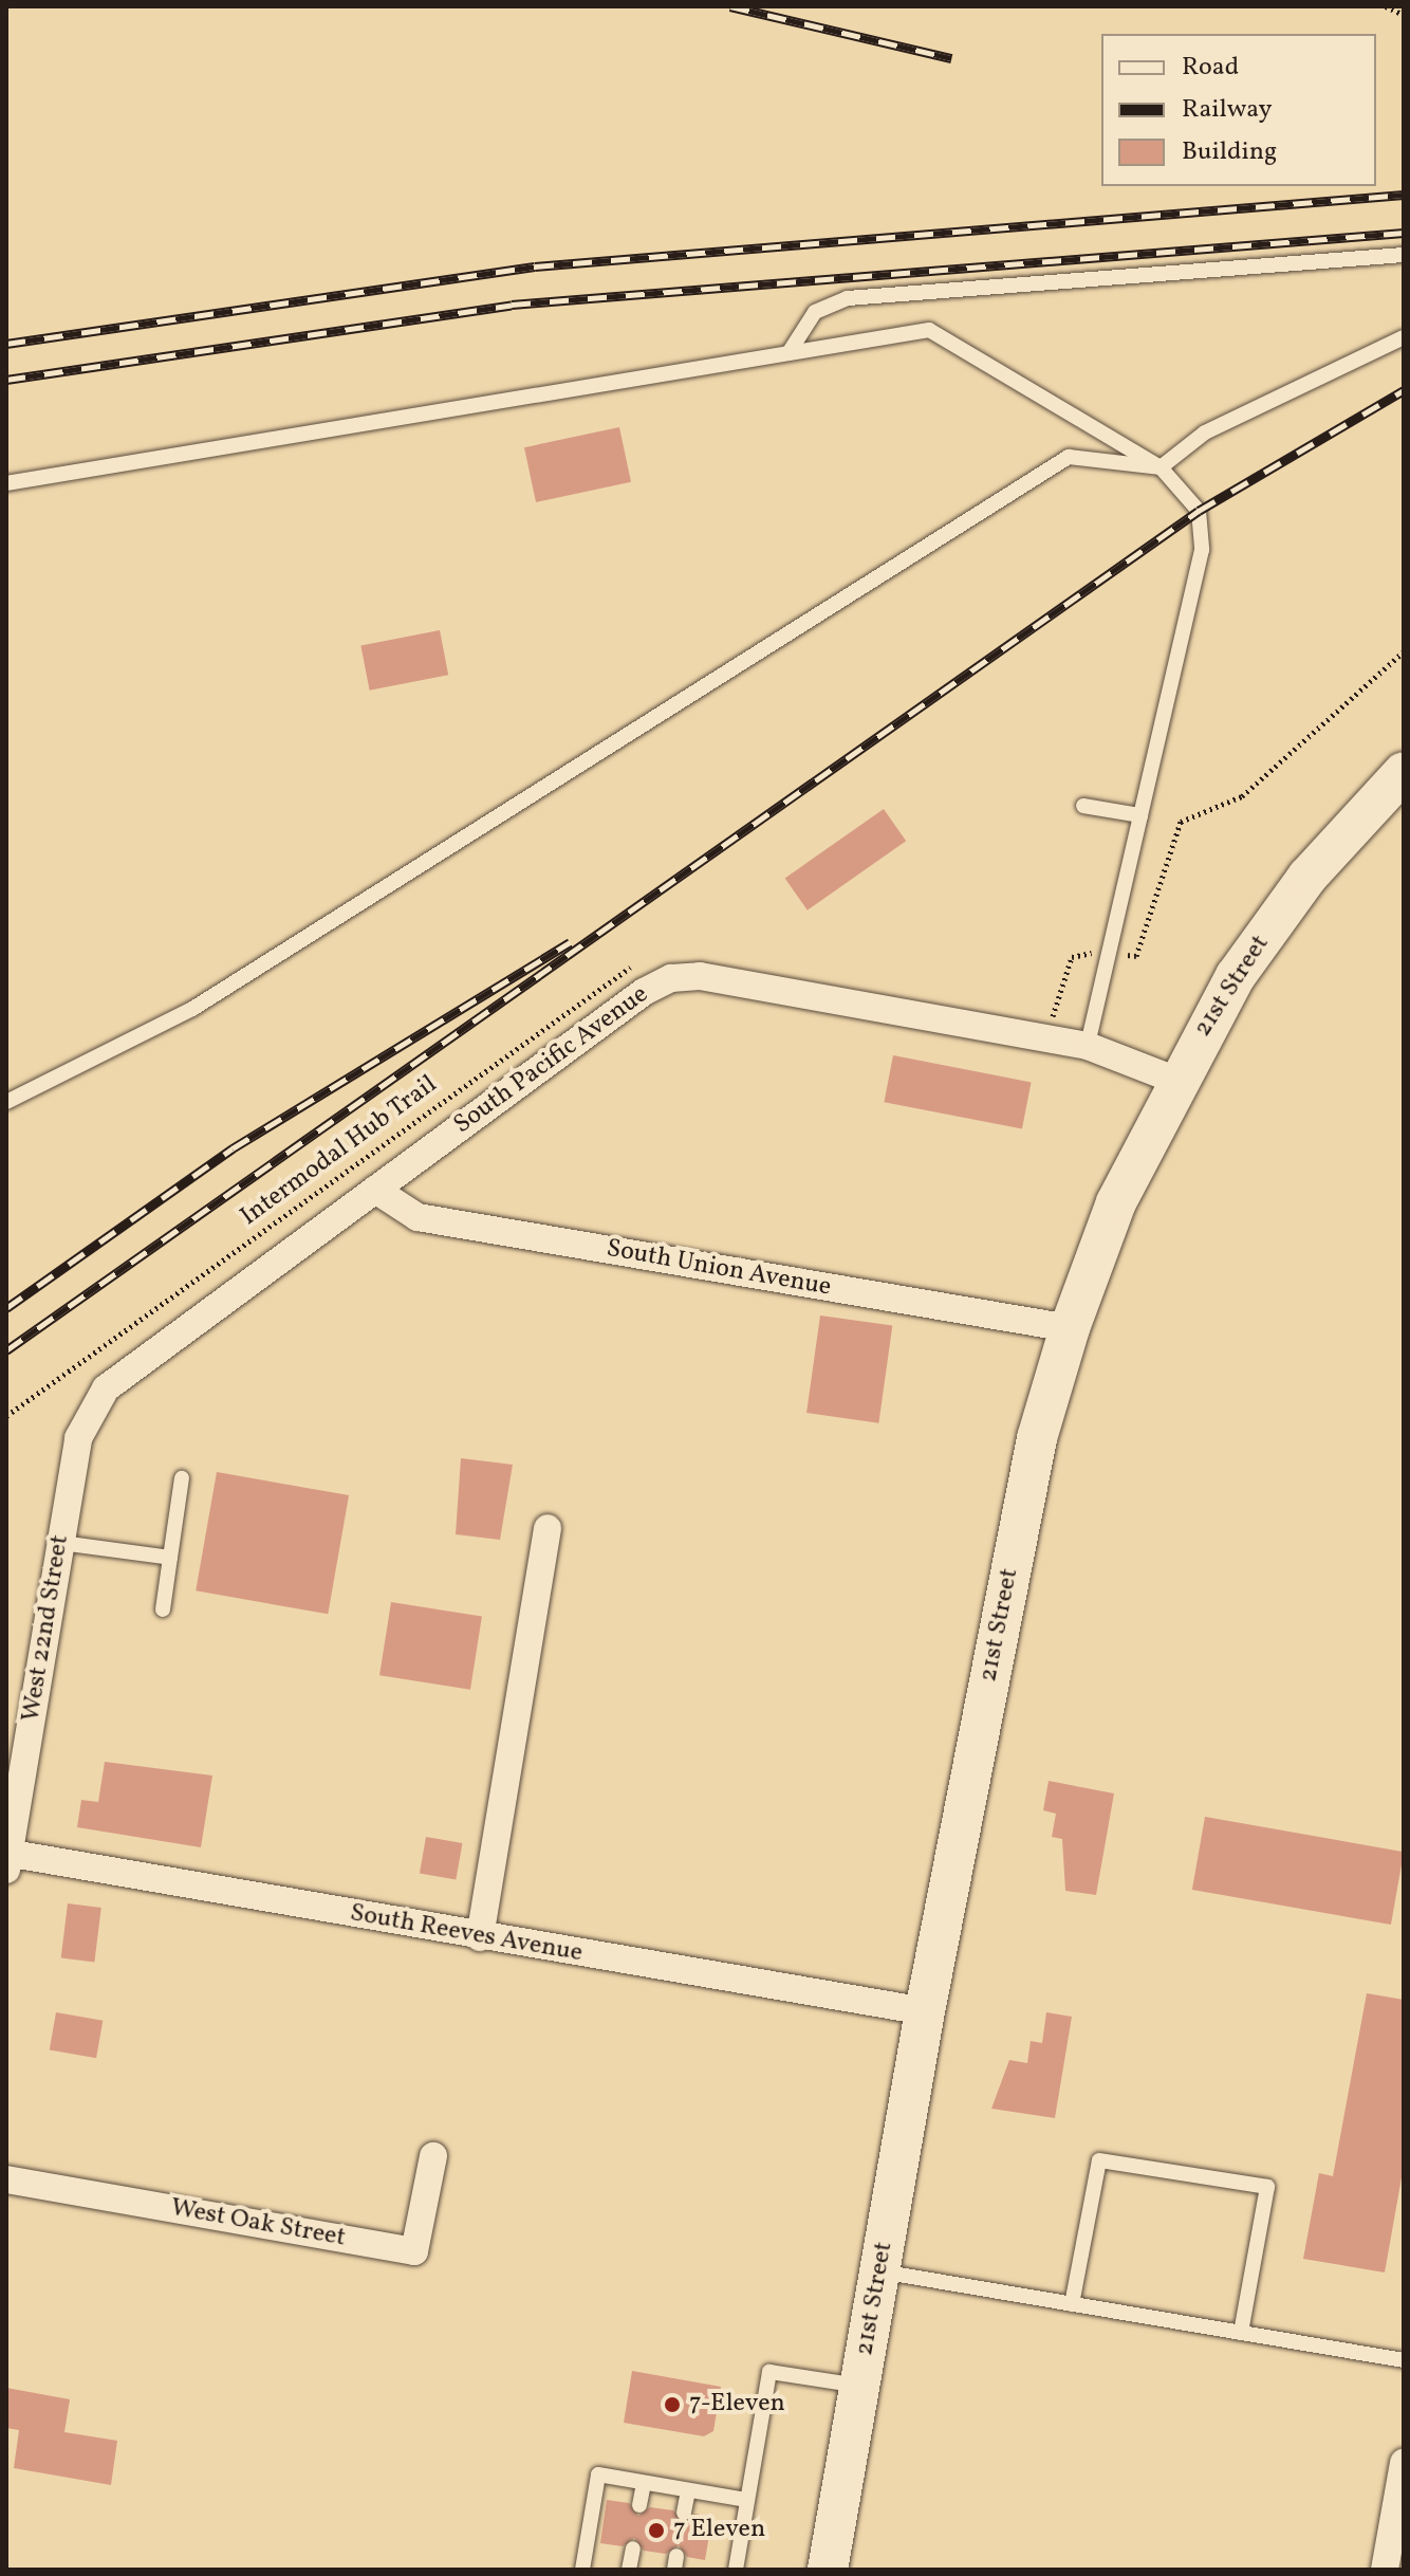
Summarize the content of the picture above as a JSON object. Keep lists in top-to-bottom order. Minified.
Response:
{"streets":{"main road":["21st Street"],"street":["South Pacific Avenue","South Union Avenue","West 22nd Street","South Reeves Avenue","West Oak Street"],"path":["Intermodal Hub Trail"]},"crossings":[["21st Street","South Pacific Avenue"],["21st Street","South Union Avenue"],["21st Street","South Reeves Avenue"],["South Pacific Avenue","South Union Avenue"],["South Pacific Avenue","West 22nd Street"],["West 22nd Street","South Reeves Avenue"]],"places":["7-Eleven","7 Eleven"],"legend":["Road","Railway","Building"]}
